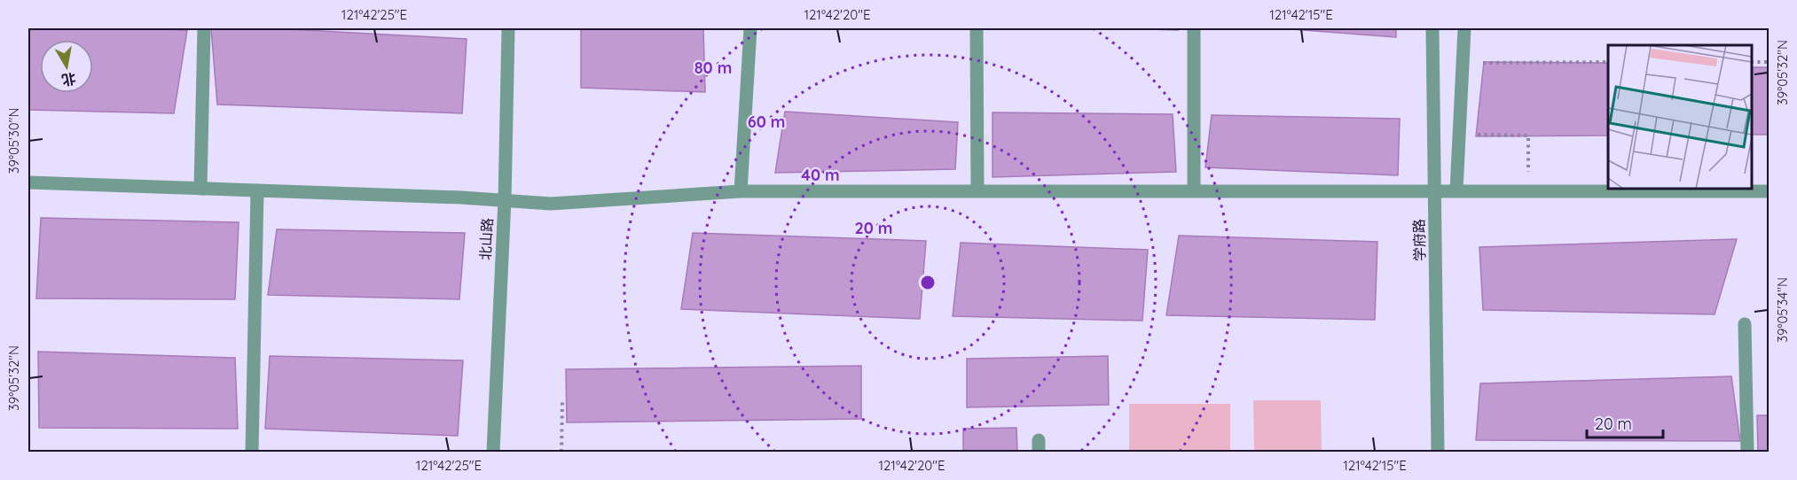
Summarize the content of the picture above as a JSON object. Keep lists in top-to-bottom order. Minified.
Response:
{"streets":{"street":["北山路","学府路"]},"scale_bar":"20 m","north":"bottom","coordinates":["121°42'25\"E","121°42'20\"E","121°42'15\"E","39°05'32\"N","39°05'30\"N","39°05'34\"N"],"rings":["80 m","60 m","40 m","20 m"]}
